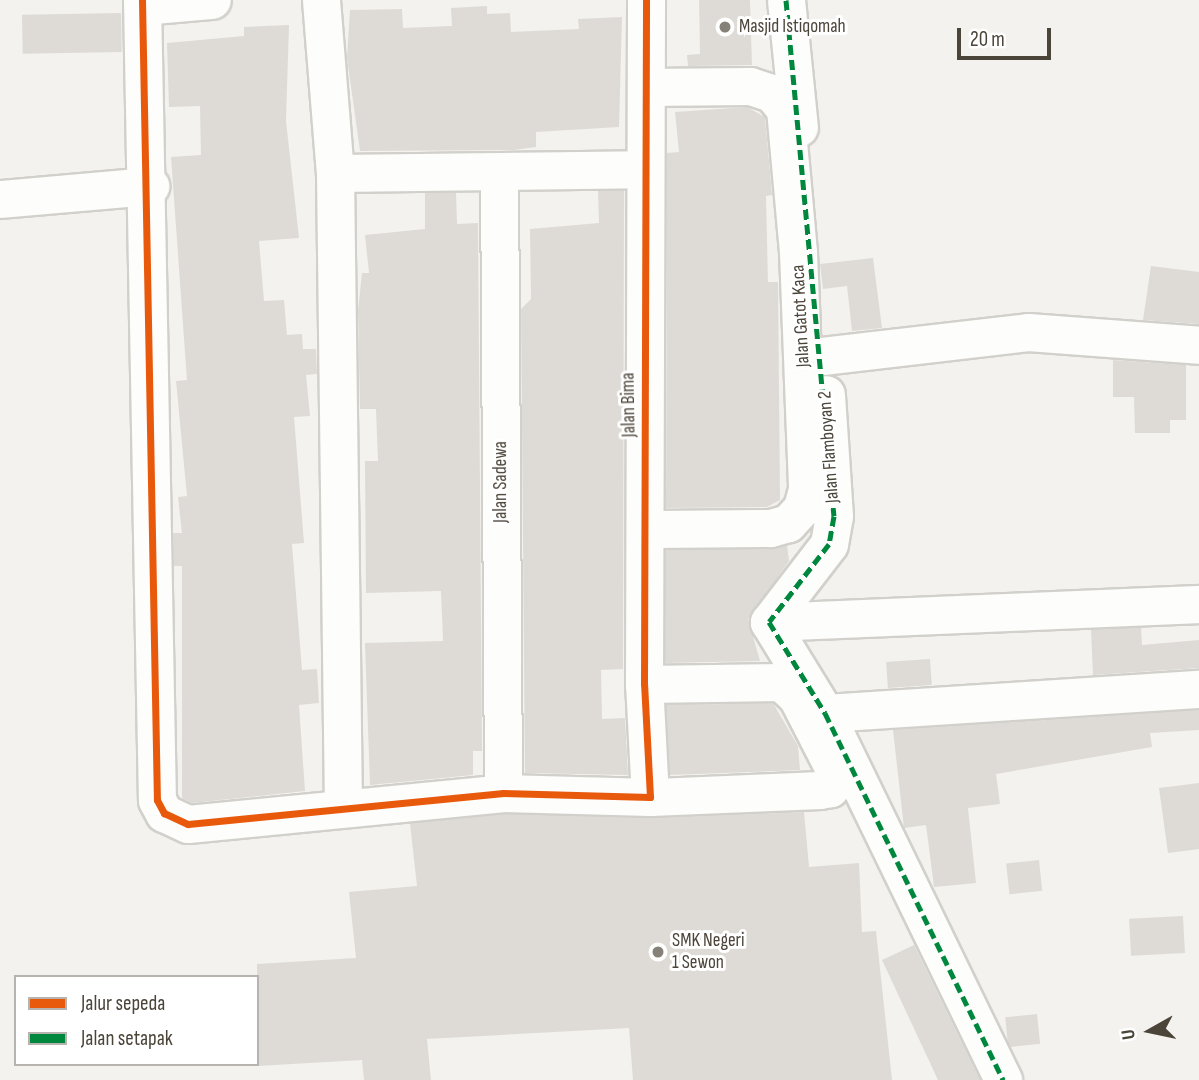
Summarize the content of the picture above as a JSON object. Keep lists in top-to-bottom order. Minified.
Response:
{"streets":{"street":["Jalan Gatot Kaca","Jalan Bima","Jalan Flamboyan 2","Jalan Sadewa"]},"crossings":[["Jalan Gatot Kaca","Jalan Bima"]],"places":["Masjid Istiqomah","SMK Negeri 1 Sewon"],"legend":["Jalur sepeda","Jalan setapak"],"scale_bar":"20 m","north":"left"}
